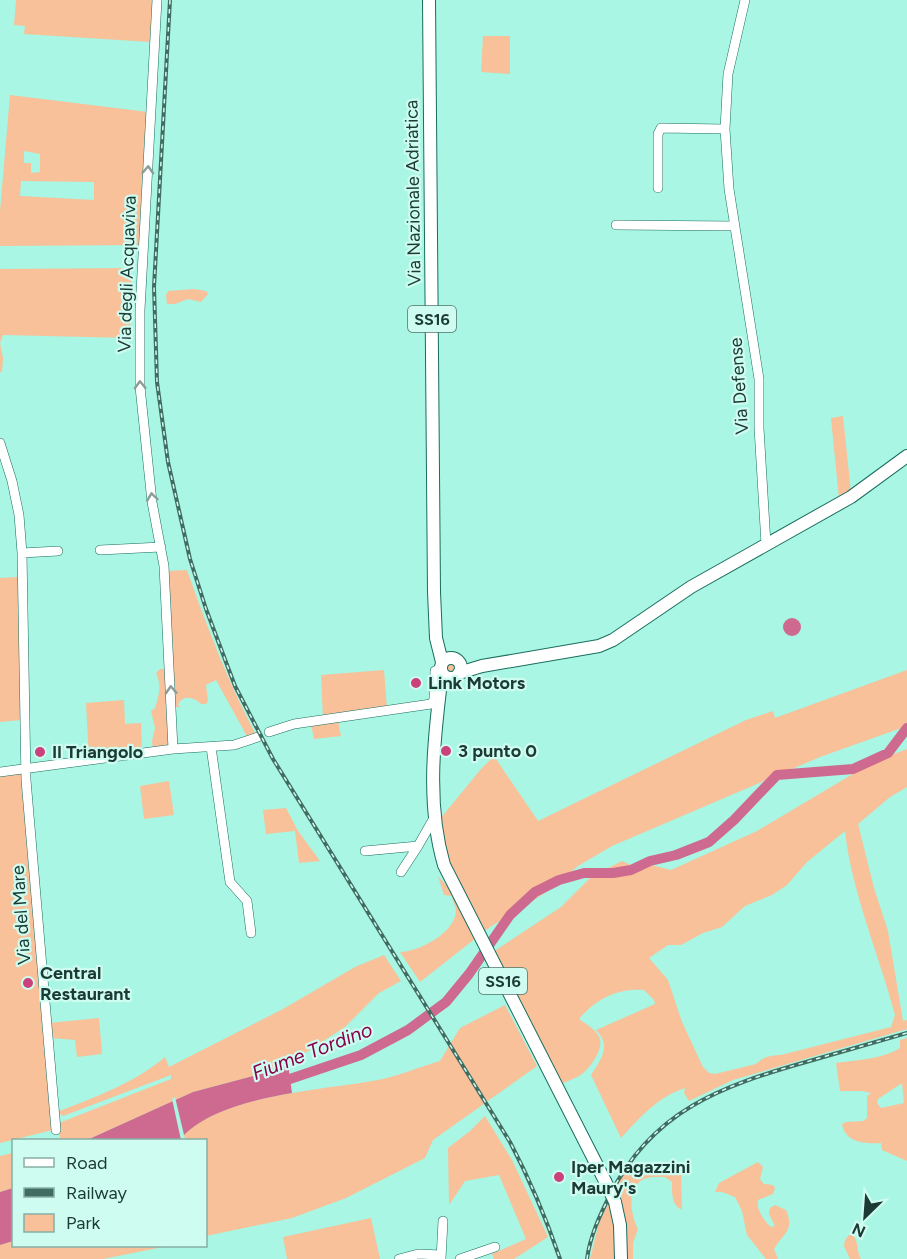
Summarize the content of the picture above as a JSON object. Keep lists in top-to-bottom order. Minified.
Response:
{"streets":{"main road":["Via Nazionale Adriatica","SS16"],"street":["Via degli Acquaviva","Via Defense","Via del Mare"]},"crossings":[["Via Nazionale Adriatica","SS16"]],"one_way":["Via degli Acquaviva"],"water":["Fiume Tordino"],"places":["Link Motors","3 punto 0","Il Triangolo","Central Restaurant","Iper Magazzini Maury's"],"legend":["Road","Railway","Park"],"north":"bottom left"}
